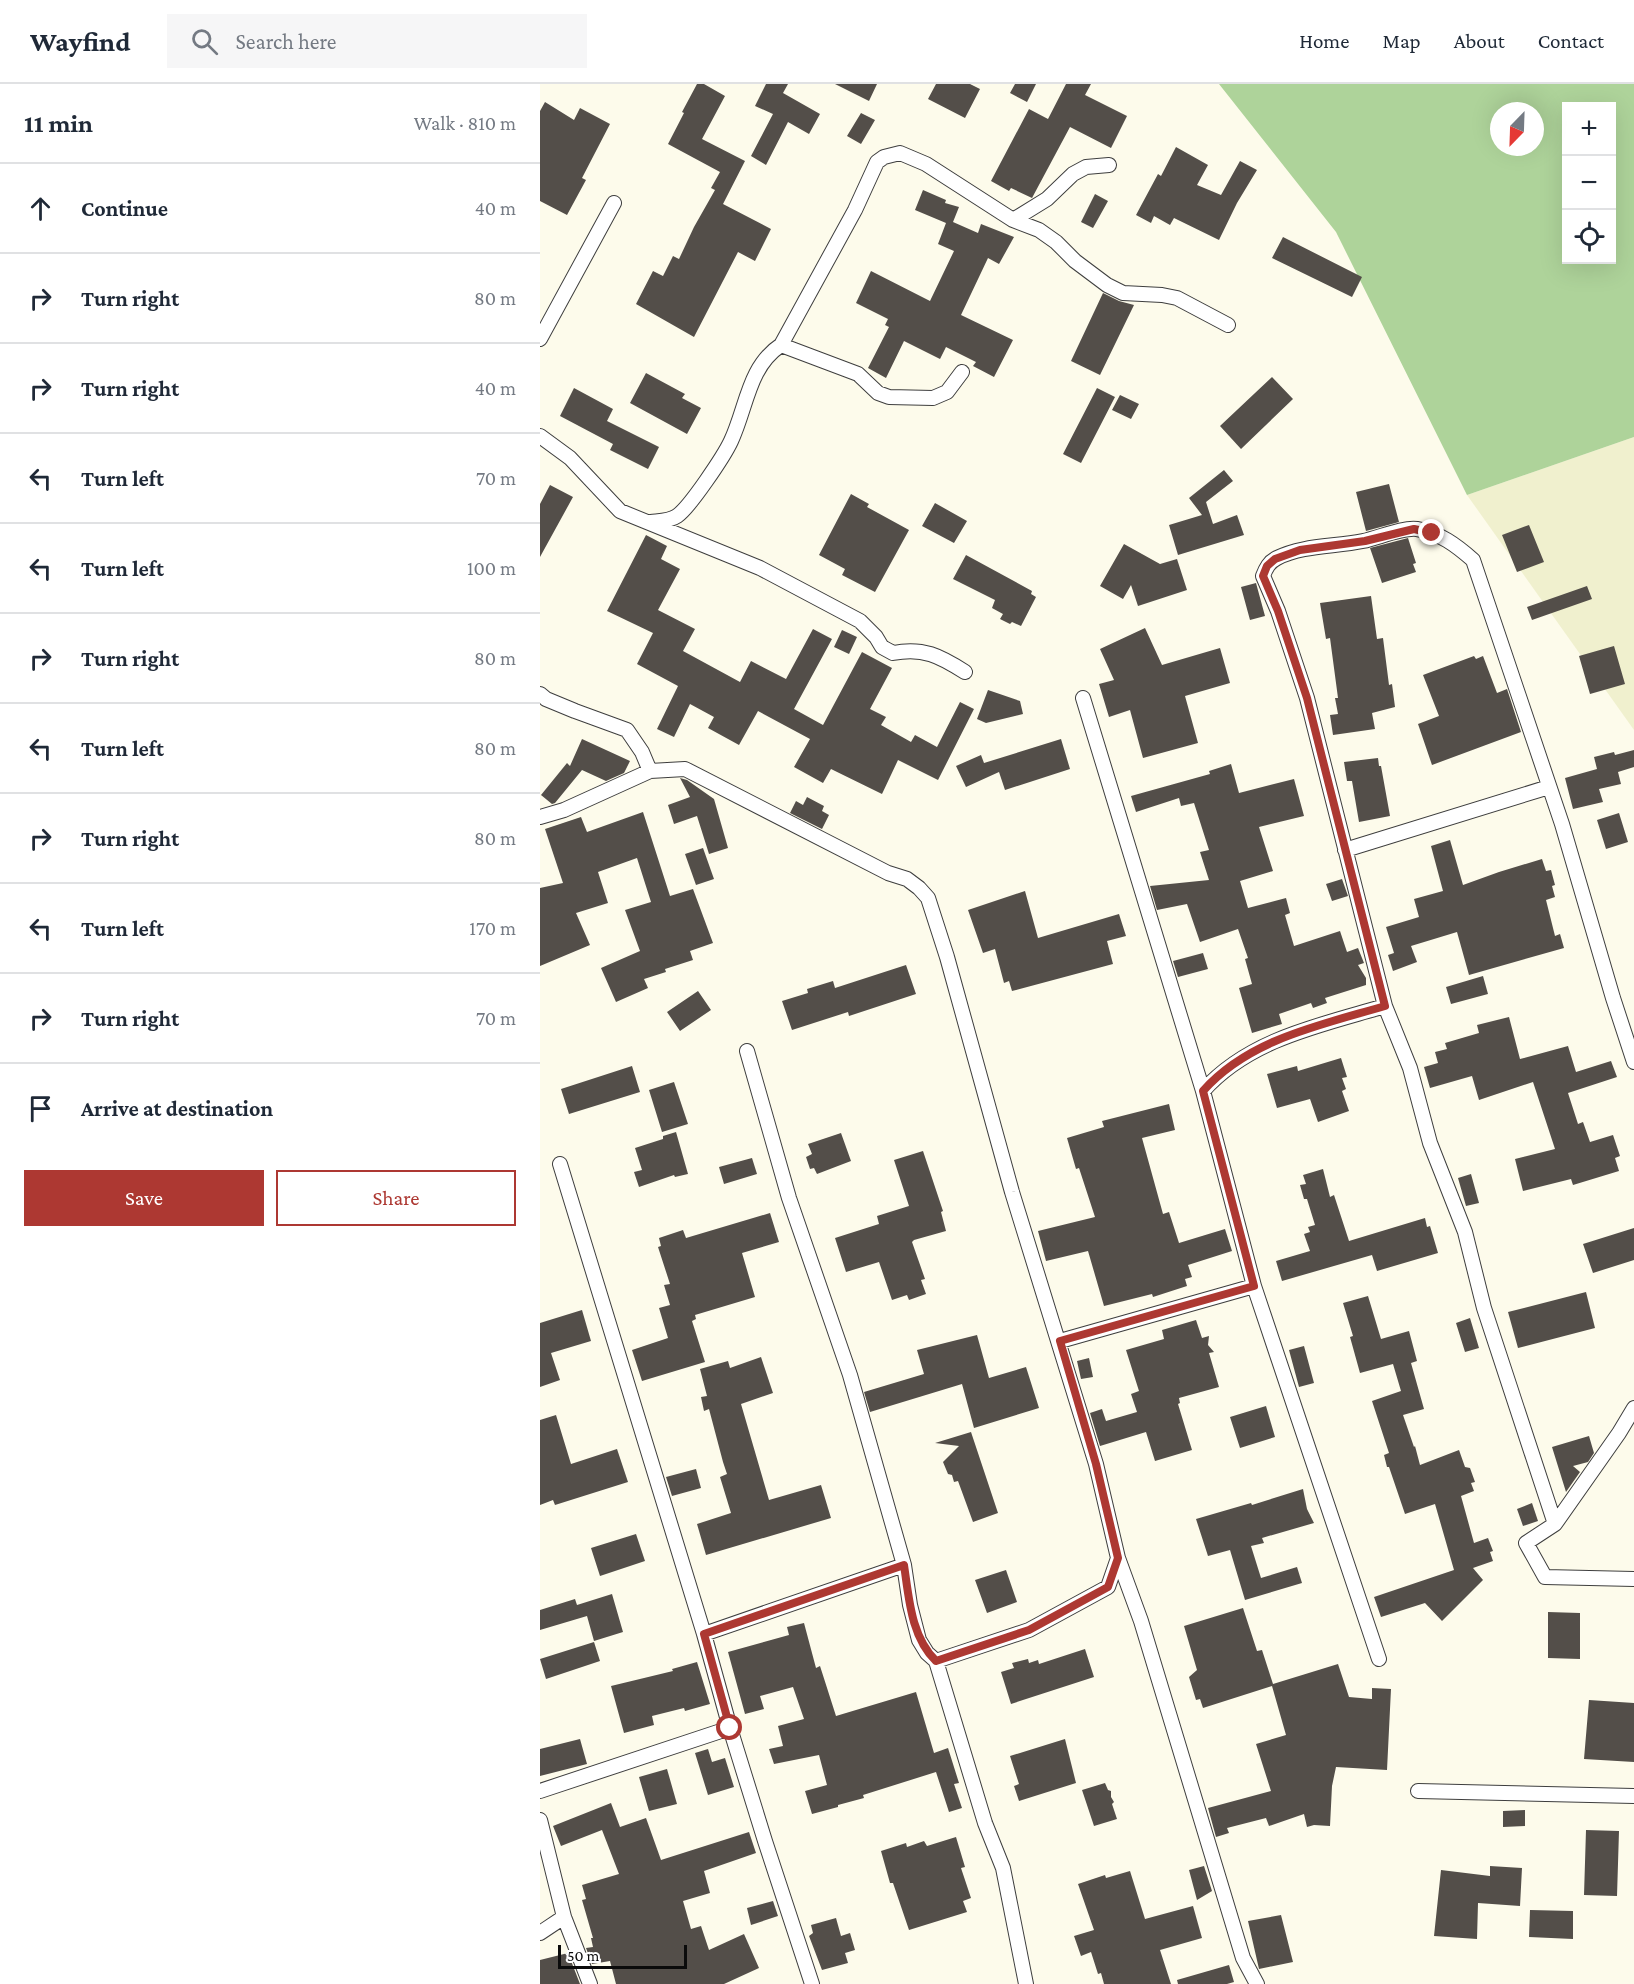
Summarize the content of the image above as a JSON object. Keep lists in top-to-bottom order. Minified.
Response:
{"scale_bar":"50 m","north":"bottom left","page":{"header":"Wayfind","search":"Search here","nav":["Home","Map","About","Contact"],"heading":["11 min","Walk · 810 m"],"map_buttons":["+","−"],"list":[["Continue","40 m"],["Turn right","80 m"],["Turn right","40 m"],["Turn left","70 m"],["Turn left","100 m"],["Turn right","80 m"],["Turn left","80 m"],["Turn right","80 m"],["Turn left","170 m"],["Turn right","70 m"],"Arrive at destination"],"buttons":["Save","Share"],"scale":"50 m"}}
